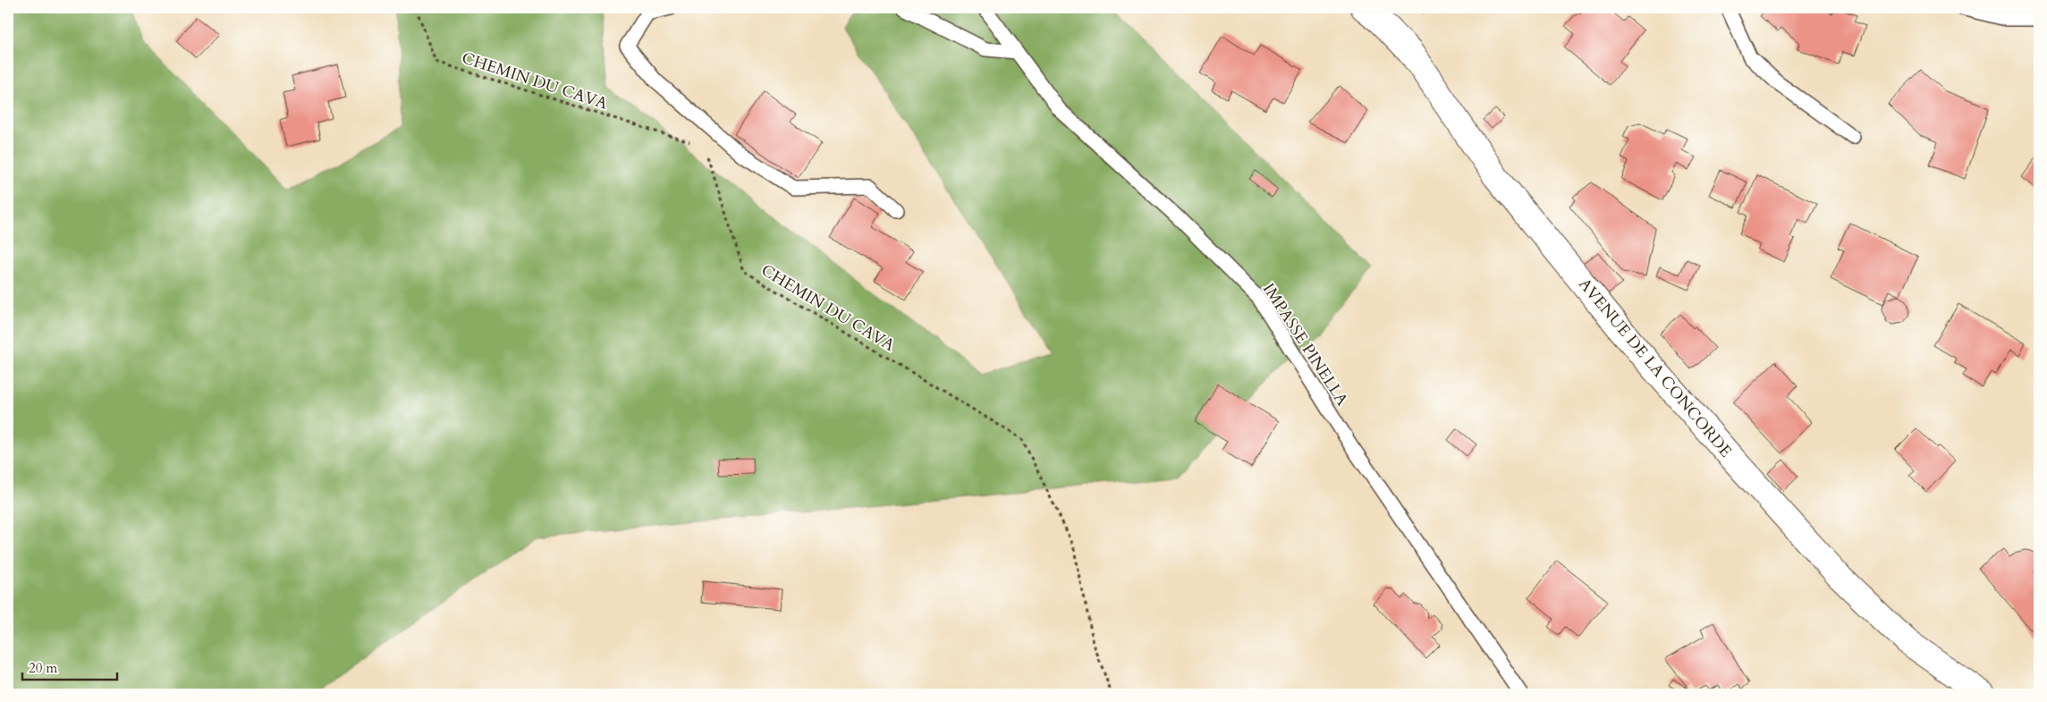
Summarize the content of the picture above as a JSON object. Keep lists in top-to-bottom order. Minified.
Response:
{"streets":{"street":["AVENUE DE LA CONCORDE"],"lane":["IMPASSE PINELLA"],"path":["CHEMIN DU CAVA"]},"scale_bar":"20 m"}
